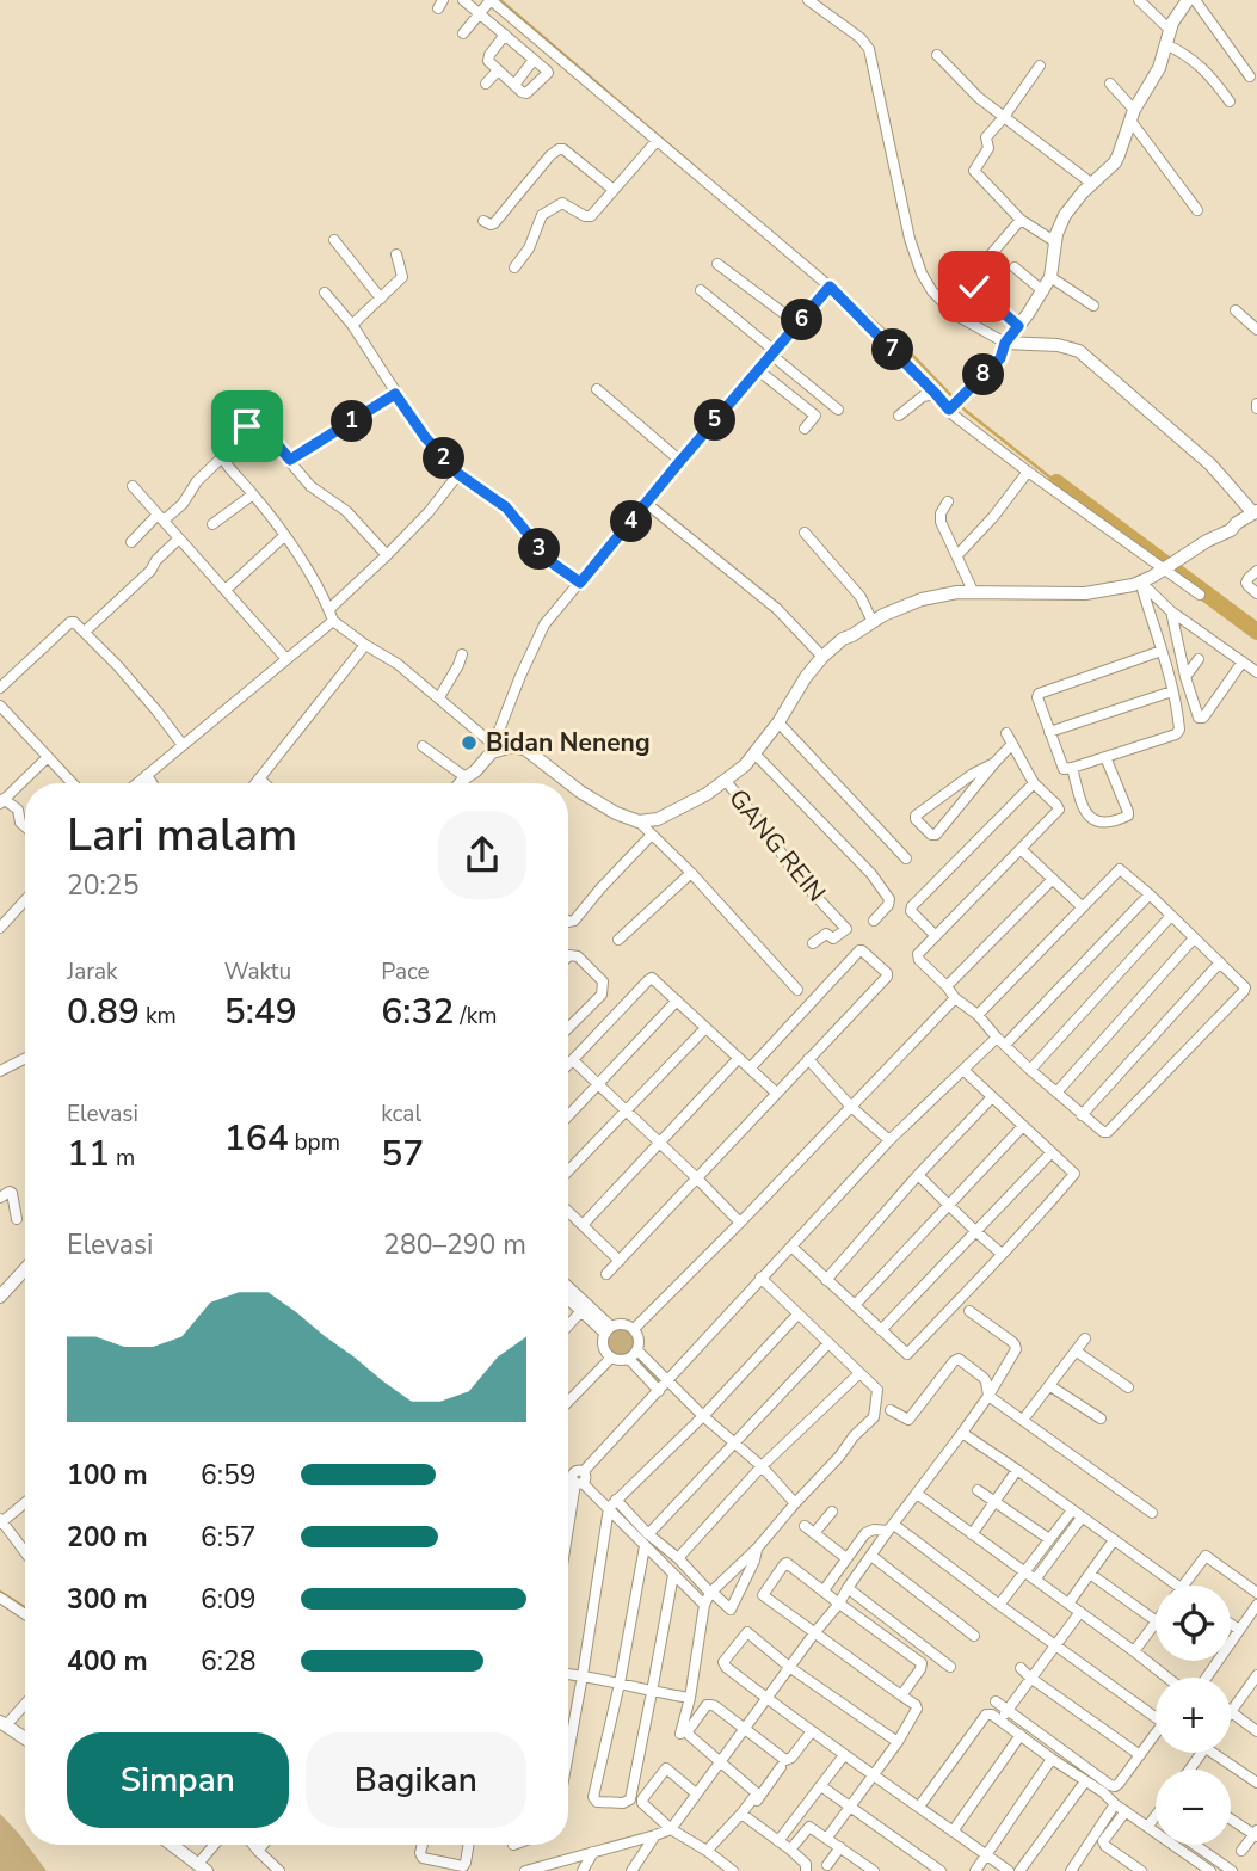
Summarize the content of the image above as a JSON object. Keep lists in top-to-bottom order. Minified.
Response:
{"streets":{"street":["GANG REIN"]},"places":["Bidan Neneng"],"page":{"pins":["6","7","8","5","1","2","4","3"],"heading":["Lari malam","20:25"],"stats":[["Jarak","0.89 km"],["Waktu","5:49"],["Pace","6:32 /km"],["Elevasi","11 m"],["164 bpm"],["kcal","57"]],"chart":["Elevasi","280–290 m"],"list":[{"name":"100 m","note":"6:59"},{"name":"200 m","note":"6:57"},{"name":"300 m","note":"6:09"},{"name":"400 m","note":"6:28"}],"map_buttons":["+","−"],"buttons":["Simpan","Bagikan"]}}
